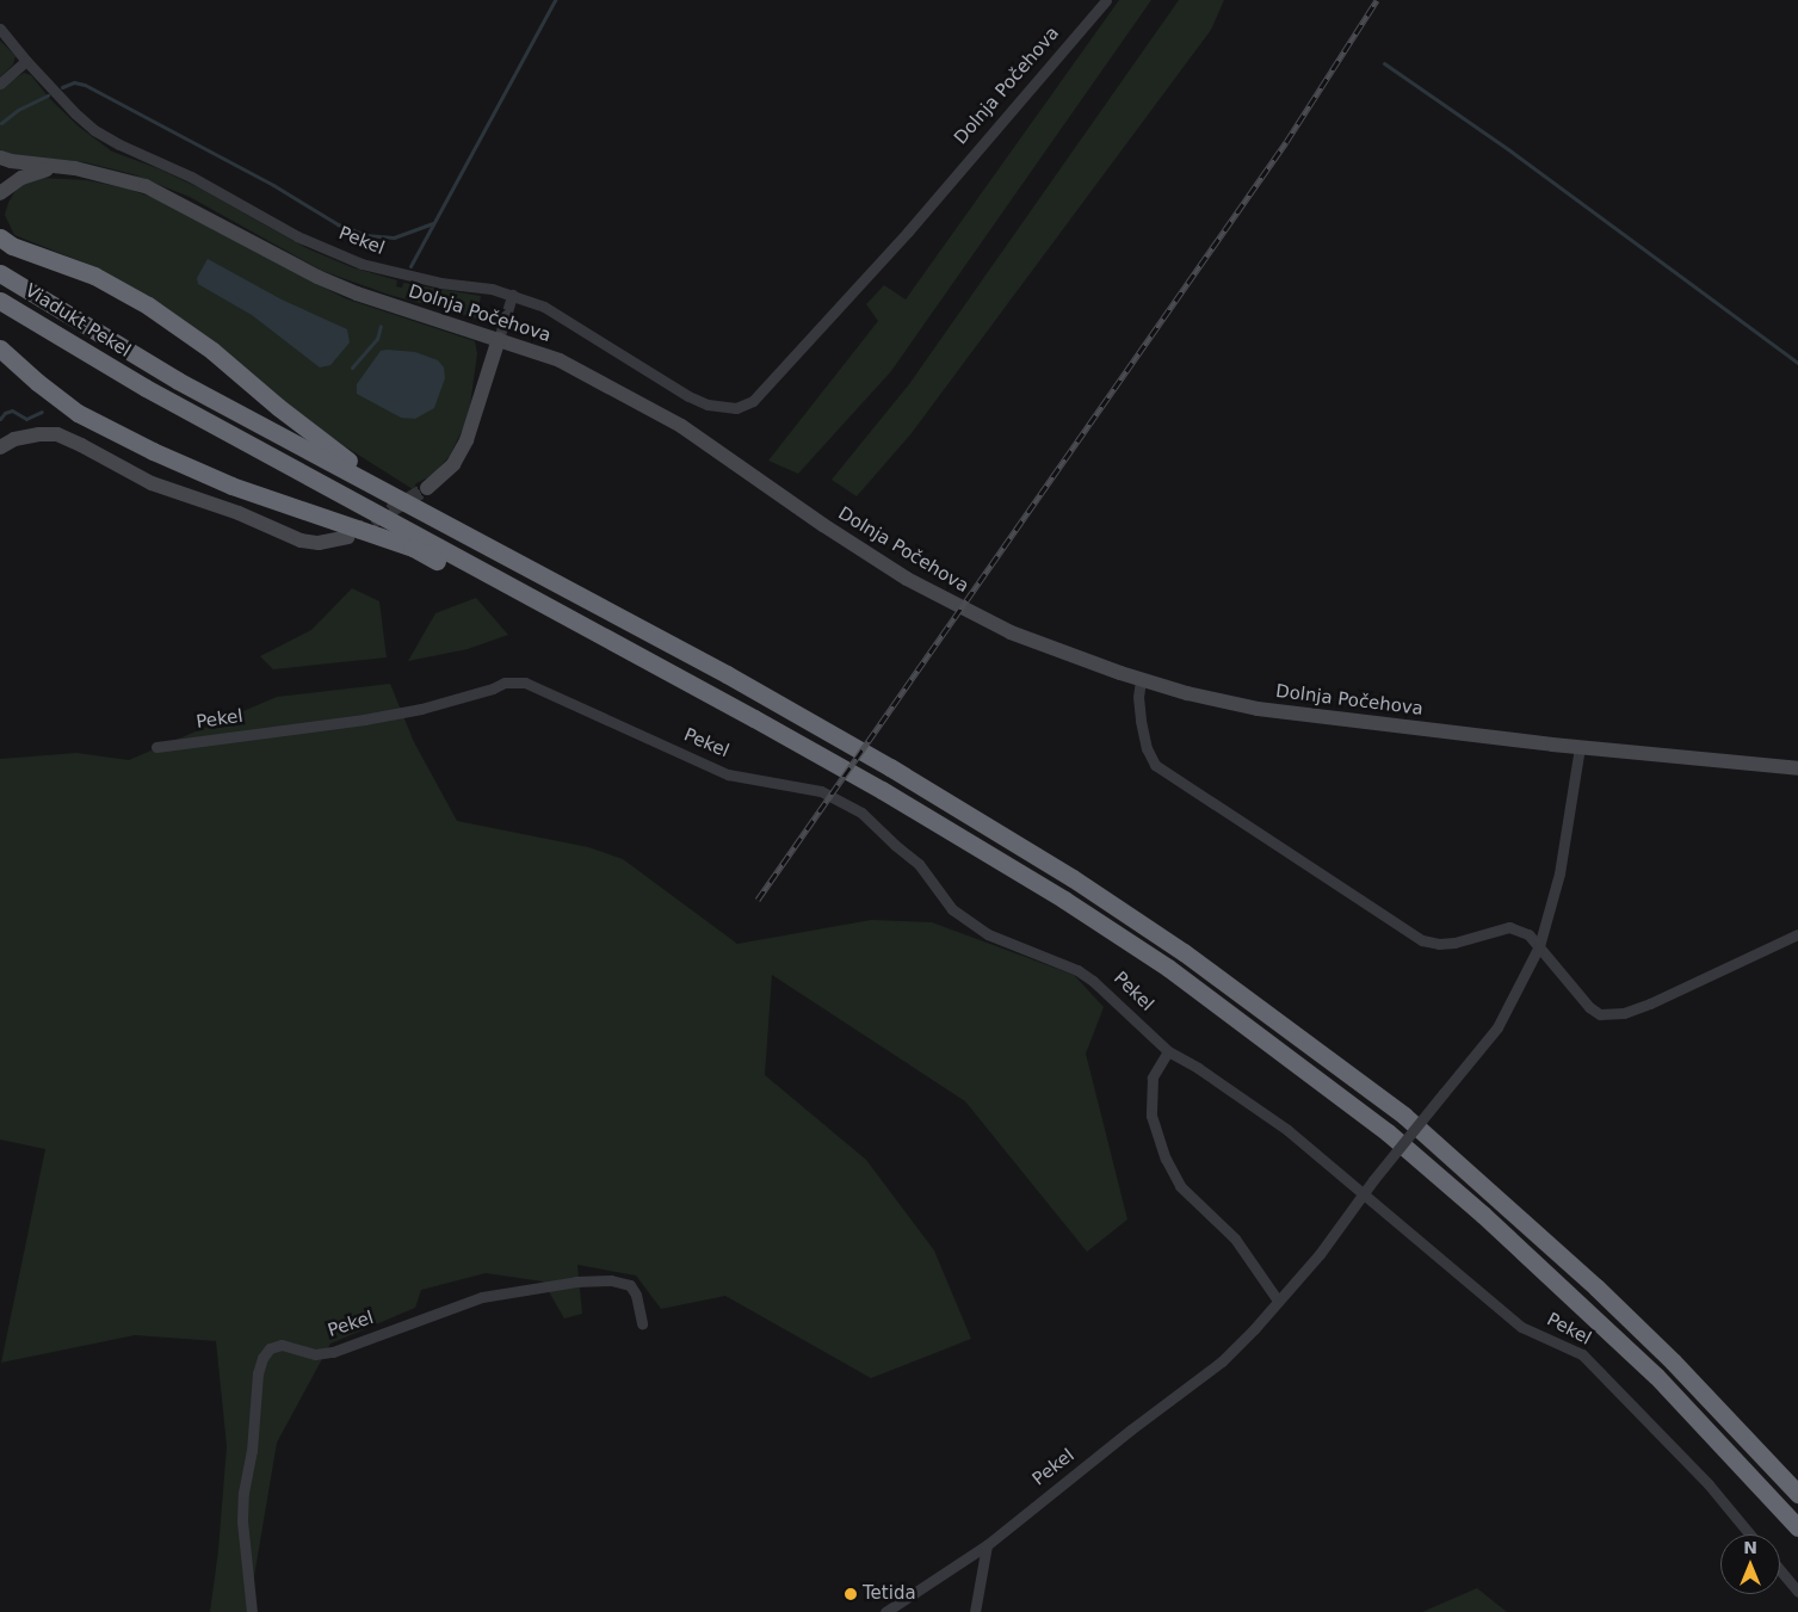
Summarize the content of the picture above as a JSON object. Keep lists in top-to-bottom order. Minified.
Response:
{"streets":{"highway":["Viadukt Pekel"],"main road":["Dolnja Počehova"],"street":["Pekel"]},"crossings":[["Dolnja Počehova","Pekel"]],"places":["Tetida"],"north":"top"}
